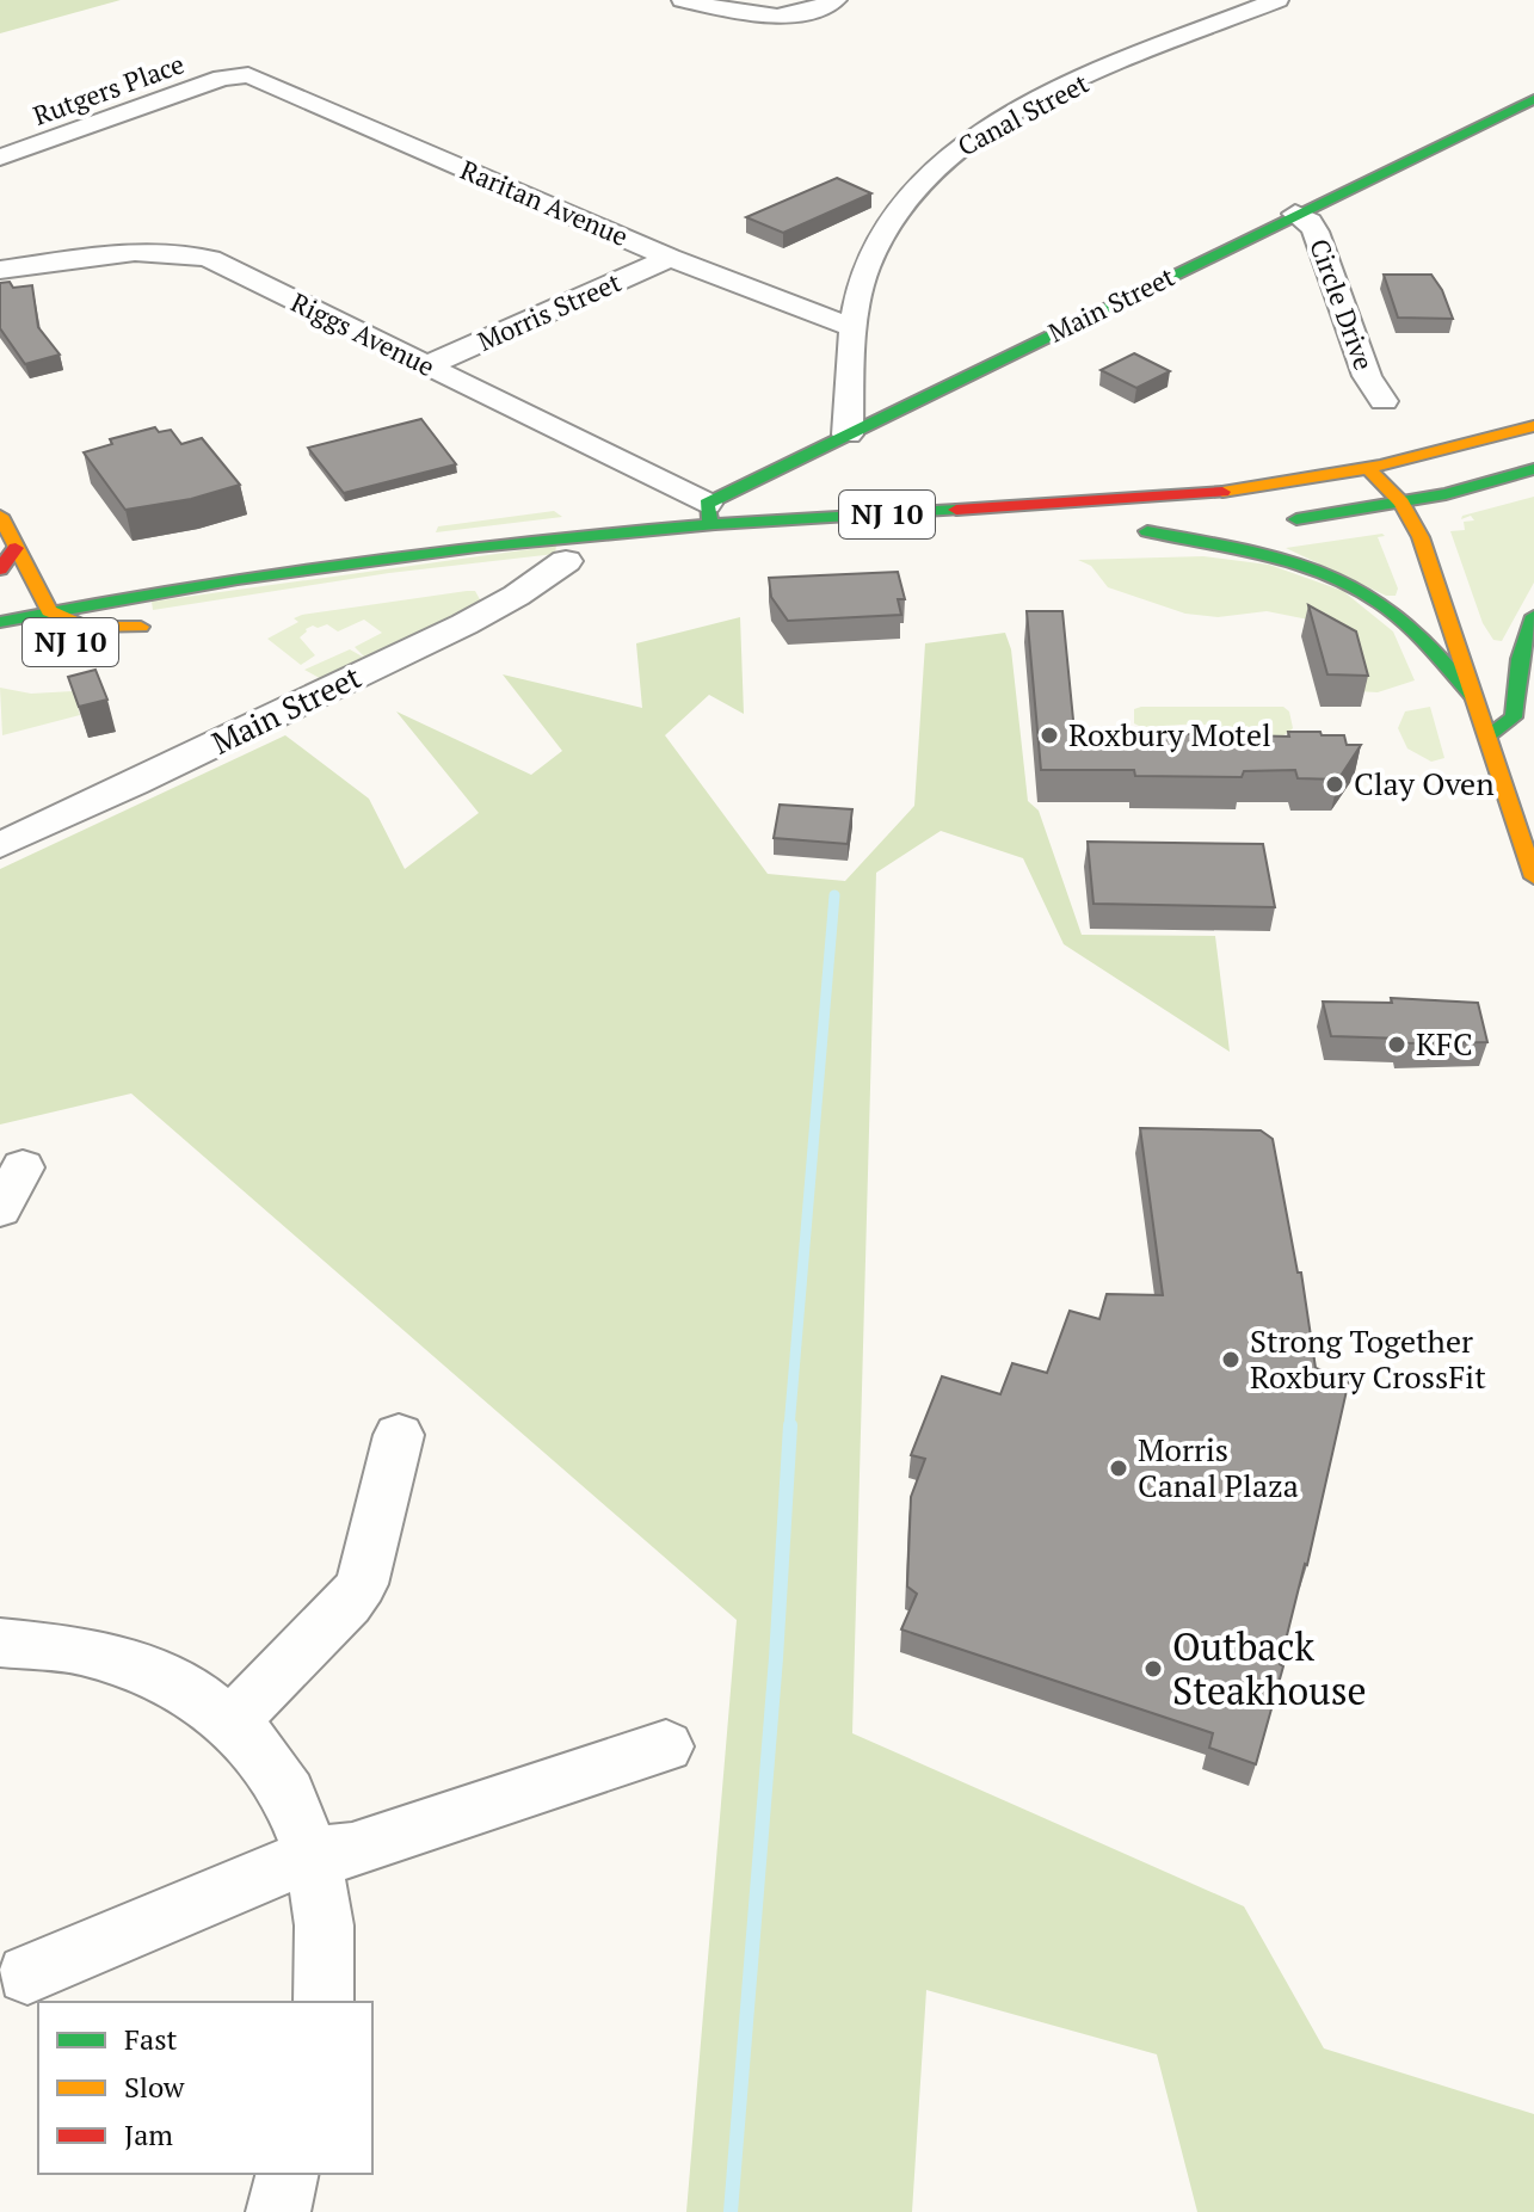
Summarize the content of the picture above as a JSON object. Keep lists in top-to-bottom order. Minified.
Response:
{"streets":{"main road":["Main Street","NJ 10"],"street":["Rutgers Place","Canal Street","Raritan Avenue","Circle Drive","Morris Street","Riggs Avenue"]},"crossings":[["Rutgers Place","Raritan Avenue"],["Canal Street","Raritan Avenue"],["Canal Street","Main Street"],["Raritan Avenue","Morris Street"],["Main Street","Circle Drive"],["Main Street","Riggs Avenue"],["Main Street","NJ 10"],["Morris Street","Riggs Avenue"],["Riggs Avenue","NJ 10"]],"places":["Roxbury Motel","Clay Oven","KFC","Strong Together Roxbury CrossFit","Morris Canal Plaza","Outback Steakhouse"],"legend":["Fast","Slow","Jam"]}
